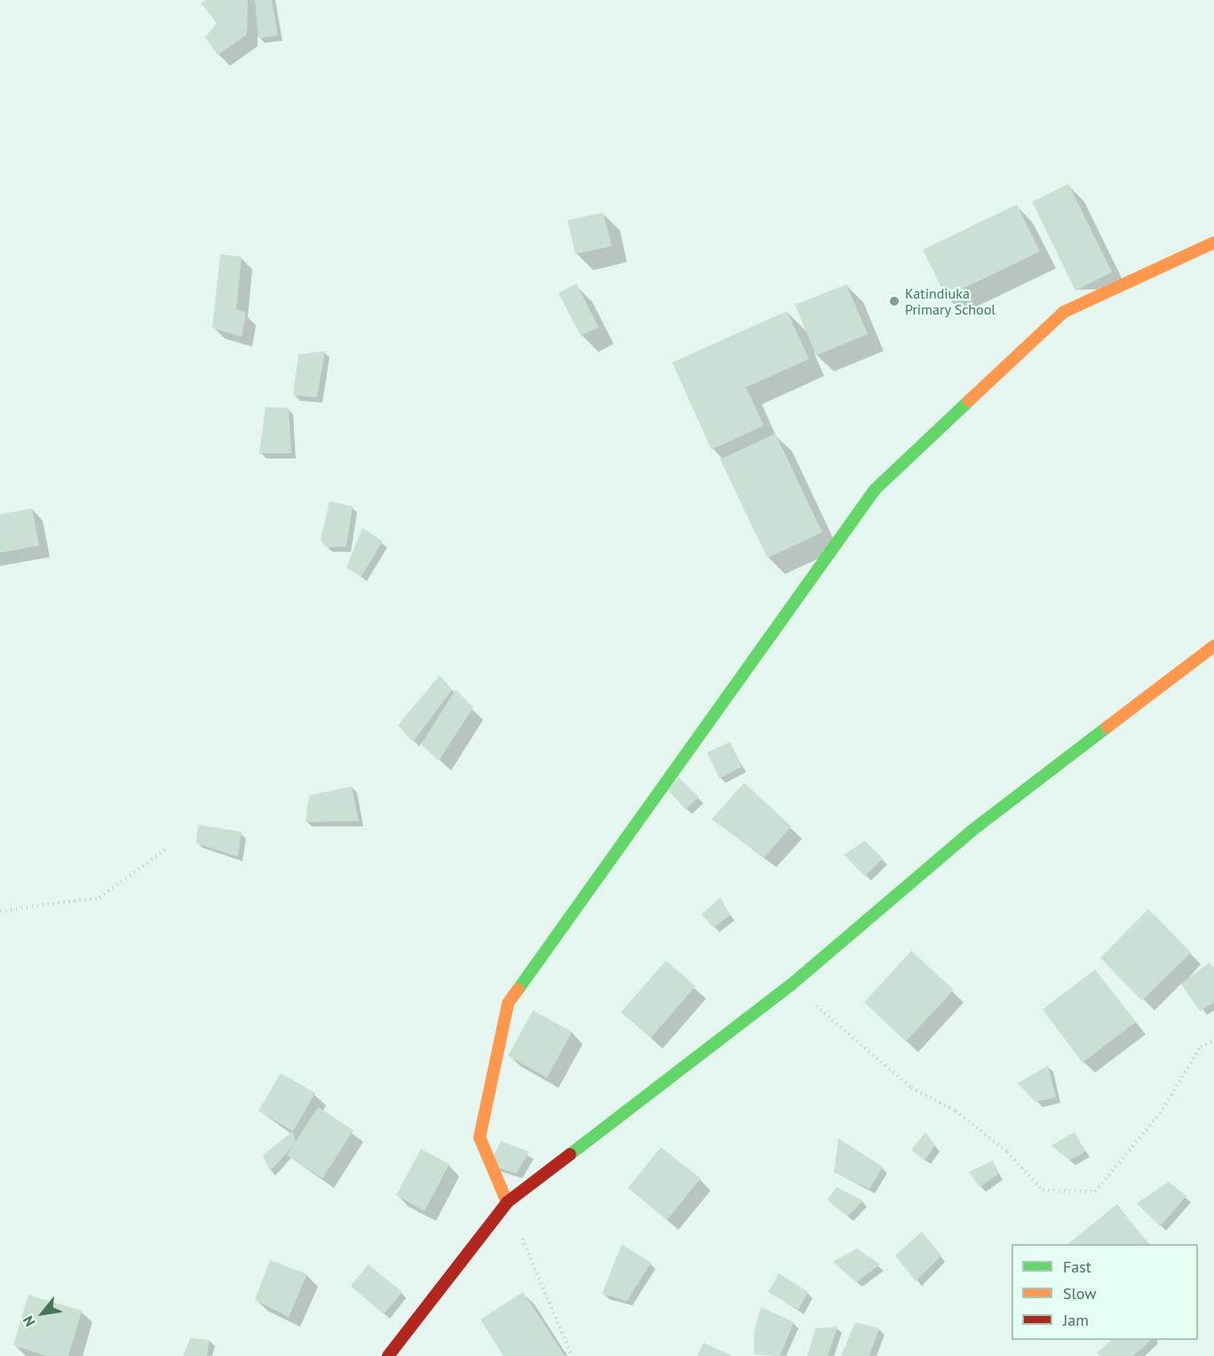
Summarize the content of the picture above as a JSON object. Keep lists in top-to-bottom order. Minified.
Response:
{"places":["Katindiuka Primary School"],"legend":["Fast","Slow","Jam"],"north":"bottom left"}
